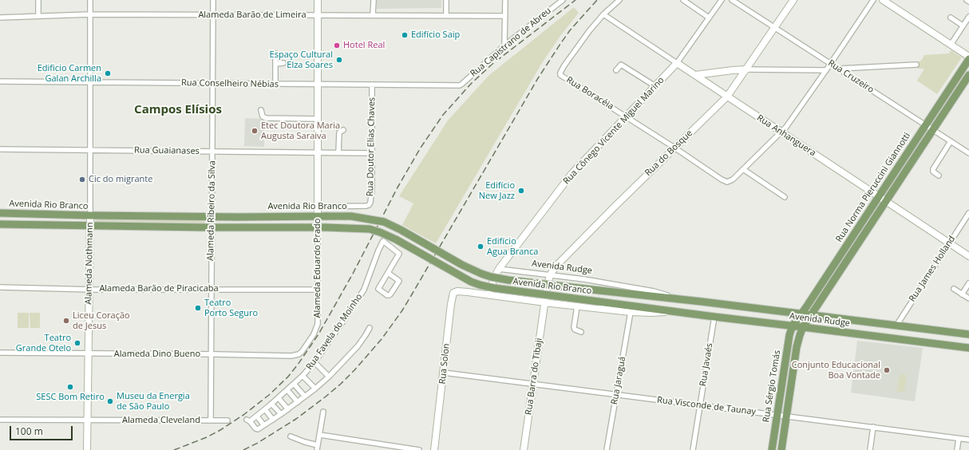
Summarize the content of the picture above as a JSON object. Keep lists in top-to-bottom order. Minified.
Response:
{"streets":{"main road":["Rua Norma Pieruccini Giannotti","Avenida Rio Branco","Avenida Rudge","Rua Sérgio Tomás"],"street":["Alameda Barão de Limeira","Rua Capistrano de Abreu","Rua Cruzeiro","Rua Conselheiro Nébias","Rua Boracéia","Rua Cônego Vicente Miguel Marino","Rua Anhanguera","Rua Doutor Elias Chaves","Rua Guaianases","Rua do Bosque","Alameda Ribeiro da Silva","Alameda Nothmann","Alameda Eduardo Prado","Rua James Holland","Alameda Barão de Piracicaba","Rua Favela do Moinho","Alameda Dino Bueno","Rua Solon","Rua Javaés","Rua Barra do Tibaji","Rua Jaraguá","Rua Visconde de Taunay","Alameda Cleveland"]},"crossings":[["Alameda Barão de Limeira","Alameda Ribeiro da Silva"],["Alameda Barão de Limeira","Alameda Nothmann"],["Alameda Barão de Limeira","Alameda Eduardo Prado"],["Rua Capistrano de Abreu","Rua Conselheiro Nébias"],["Rua Cruzeiro","Rua do Bosque"],["Rua Cruzeiro","Rua Norma Pieruccini Giannotti"],["Rua Conselheiro Nébias","Rua Doutor Elias Chaves"],["Rua Conselheiro Nébias","Alameda Ribeiro da Silva"],["Rua Conselheiro Nébias","Alameda Nothmann"],["Rua Conselheiro Nébias","Alameda Eduardo Prado"],["Rua Boracéia","Rua Cônego Vicente Miguel Marino"],["Rua Boracéia","Rua Anhanguera"],["Rua Boracéia","Rua do Bosque"],["Rua Cônego Vicente Miguel Marino","Rua Anhanguera"],["Rua Cônego Vicente Miguel Marino","Avenida Rudge"],["Rua Anhanguera","Rua do Bosque"],["Rua Anhanguera","Rua Norma Pieruccini Giannotti"],["Rua Anhanguera","Rua James Holland"],["Rua Doutor Elias Chaves","Rua Guaianases"],["Rua Doutor Elias Chaves","Avenida Rio Branco"],["Rua Guaianases","Alameda Ribeiro da Silva"],["Rua Guaianases","Alameda Nothmann"],["Rua Guaianases","Alameda Eduardo Prado"],["Rua do Bosque","Avenida Rudge"],["Rua do Bosque","Rua Barra do Tibaji"],["Rua Norma Pieruccini Giannotti","Avenida Rudge"],["Rua Norma Pieruccini Giannotti","Rua Sérgio Tomás"],["Avenida Rio Branco","Alameda Ribeiro da Silva"],["Avenida Rio Branco","Alameda Nothmann"],["Avenida Rio Branco","Avenida Rudge"],["Avenida Rio Branco","Alameda Eduardo Prado"],["Alameda Ribeiro da Silva","Alameda Barão de Piracicaba"],["Alameda Ribeiro da Silva","Alameda Dino Bueno"],["Alameda Ribeiro da Silva","Alameda Cleveland"],["Alameda Nothmann","Alameda Barão de Piracicaba"],["Alameda Nothmann","Alameda Dino Bueno"],["Alameda Nothmann","Alameda Cleveland"],["Avenida Rudge","Rua James Holland"],["Avenida Rudge","Rua Solon"],["Avenida Rudge","Rua Javaés"],["Avenida Rudge","Rua Barra do Tibaji"],["Avenida Rudge","Rua Jaraguá"],["Avenida Rudge","Rua Sérgio Tomás"],["Alameda Eduardo Prado","Alameda Barão de Piracicaba"],["Alameda Eduardo Prado","Alameda Dino Bueno"],["Rua Solon","Rua Visconde de Taunay"],["Rua Javaés","Rua Visconde de Taunay"],["Rua Barra do Tibaji","Rua Visconde de Taunay"],["Rua Jaraguá","Rua Visconde de Taunay"],["Rua Sérgio Tomás","Rua Visconde de Taunay"]],"districts":["Campos Elísios"],"places":["Edifício Saip","Hotel Real","Espaço Cultural Elza Soares","Edificio Carmen Galan Archilla","Etec Doutora Maria Augusta Saraiva","Cic do migrante","Edifício New Jazz","Edifício Agua Branca","Teatro Porto Seguro","Liceu Coração de Jesus","Teatro Grande Otelo","Conjunto Educacional Boa Vontade","SESC Bom Retiro","Museu da Energia de São Paulo"],"scale_bar":"100 m"}
